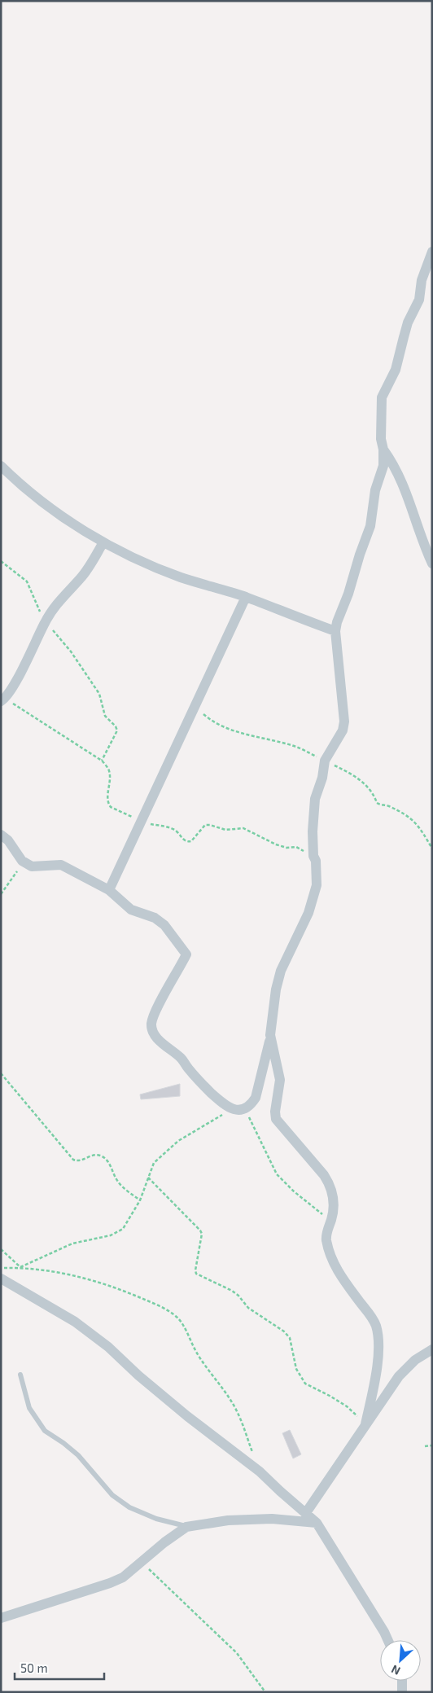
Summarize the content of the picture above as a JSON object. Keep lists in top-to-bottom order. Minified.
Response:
{"scale_bar":"50 m","north":"bottom left"}
